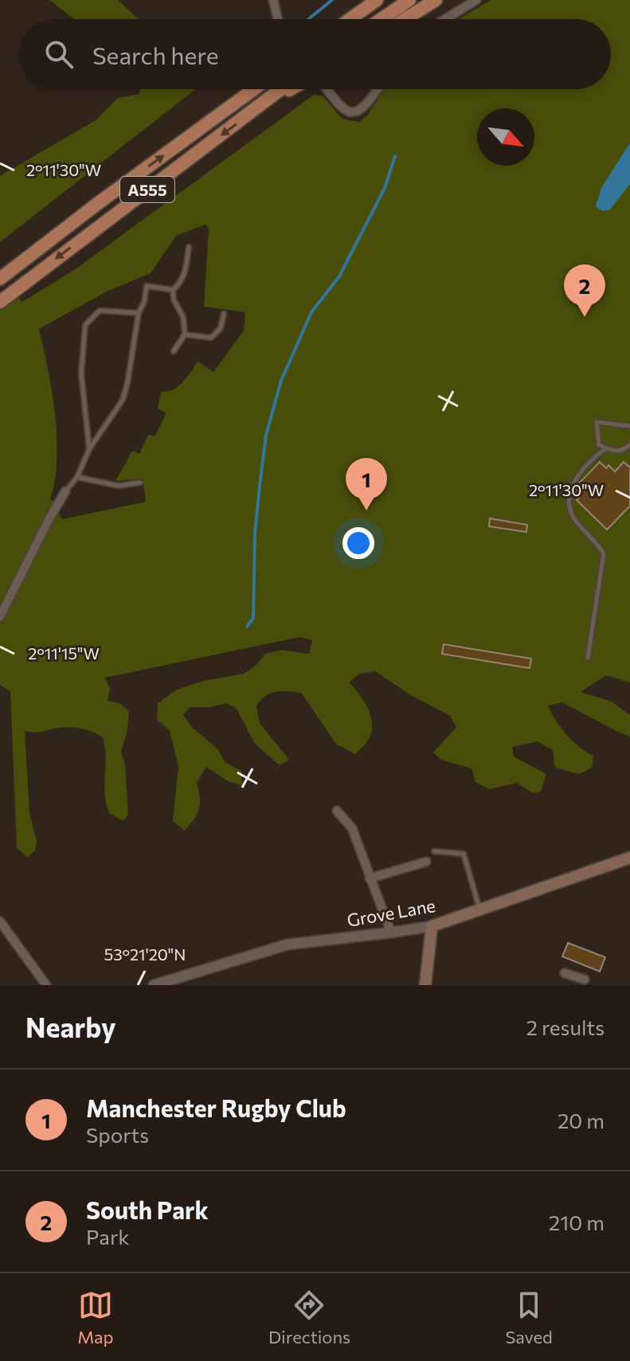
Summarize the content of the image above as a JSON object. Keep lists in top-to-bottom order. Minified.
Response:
{"streets":{"highway":["A555"],"main road":["Grove Lane"]},"north":"bottom right","page":{"search":"Search here","pins":["2","1"],"heading":["Nearby","2 results"],"list":[{"mark":"1","name":"Manchester Rugby Club","note":"Sports","value":"20 m"},{"mark":"2","name":"South Park","note":"Park","value":"210 m"}],"nav":["Map","Directions","Saved"]},"coordinates":["2°11'30\"W","2°11'15\"W","53°21'20\"N"]}
